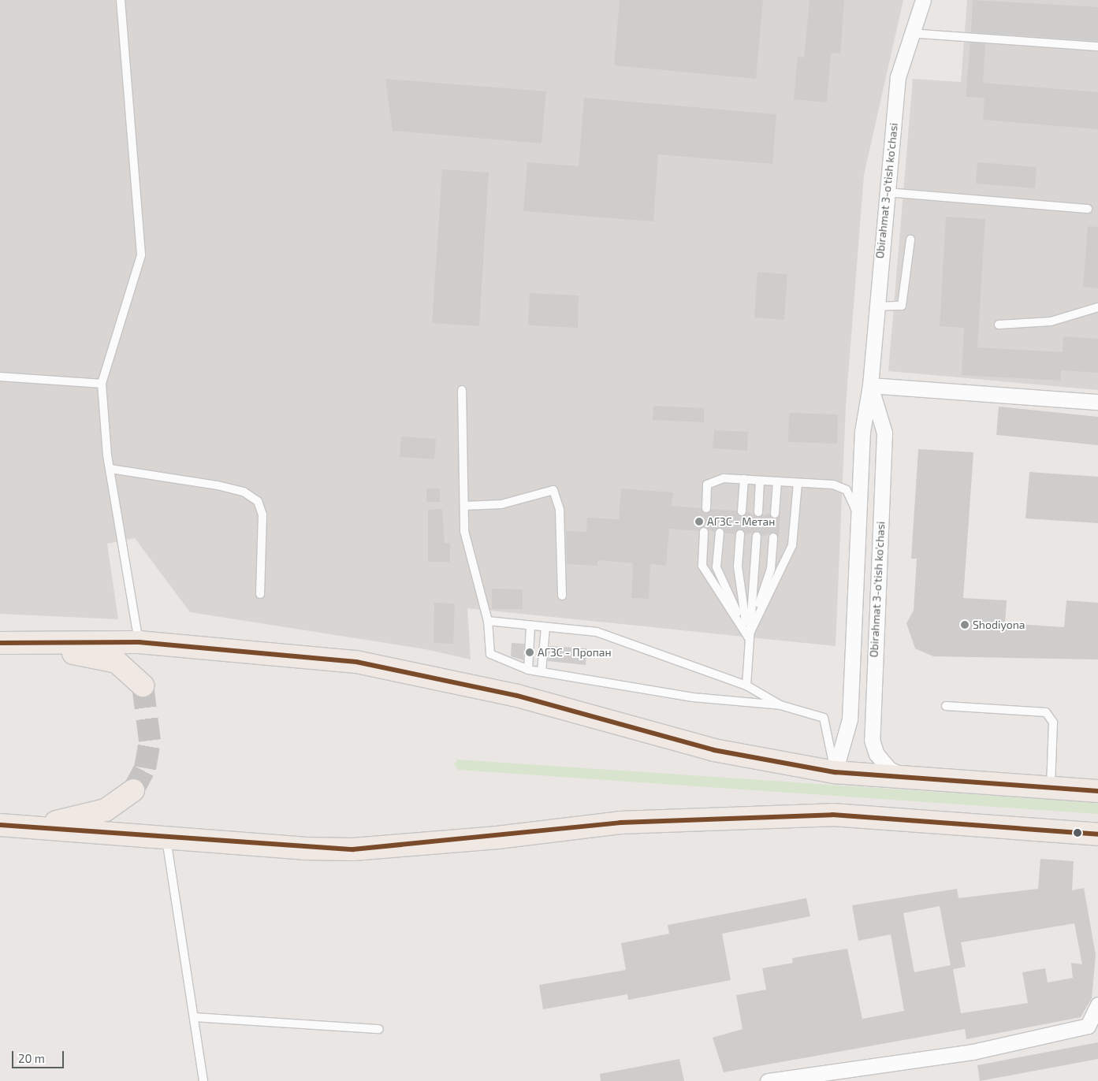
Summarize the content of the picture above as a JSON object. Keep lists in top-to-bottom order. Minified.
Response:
{"streets":{"street":["Obirahmat 3-o'tish ko'chasi"]},"places":["АГЗС - Метан","Shodiyona","АГЗС - Пропан"],"scale_bar":"20 m"}
